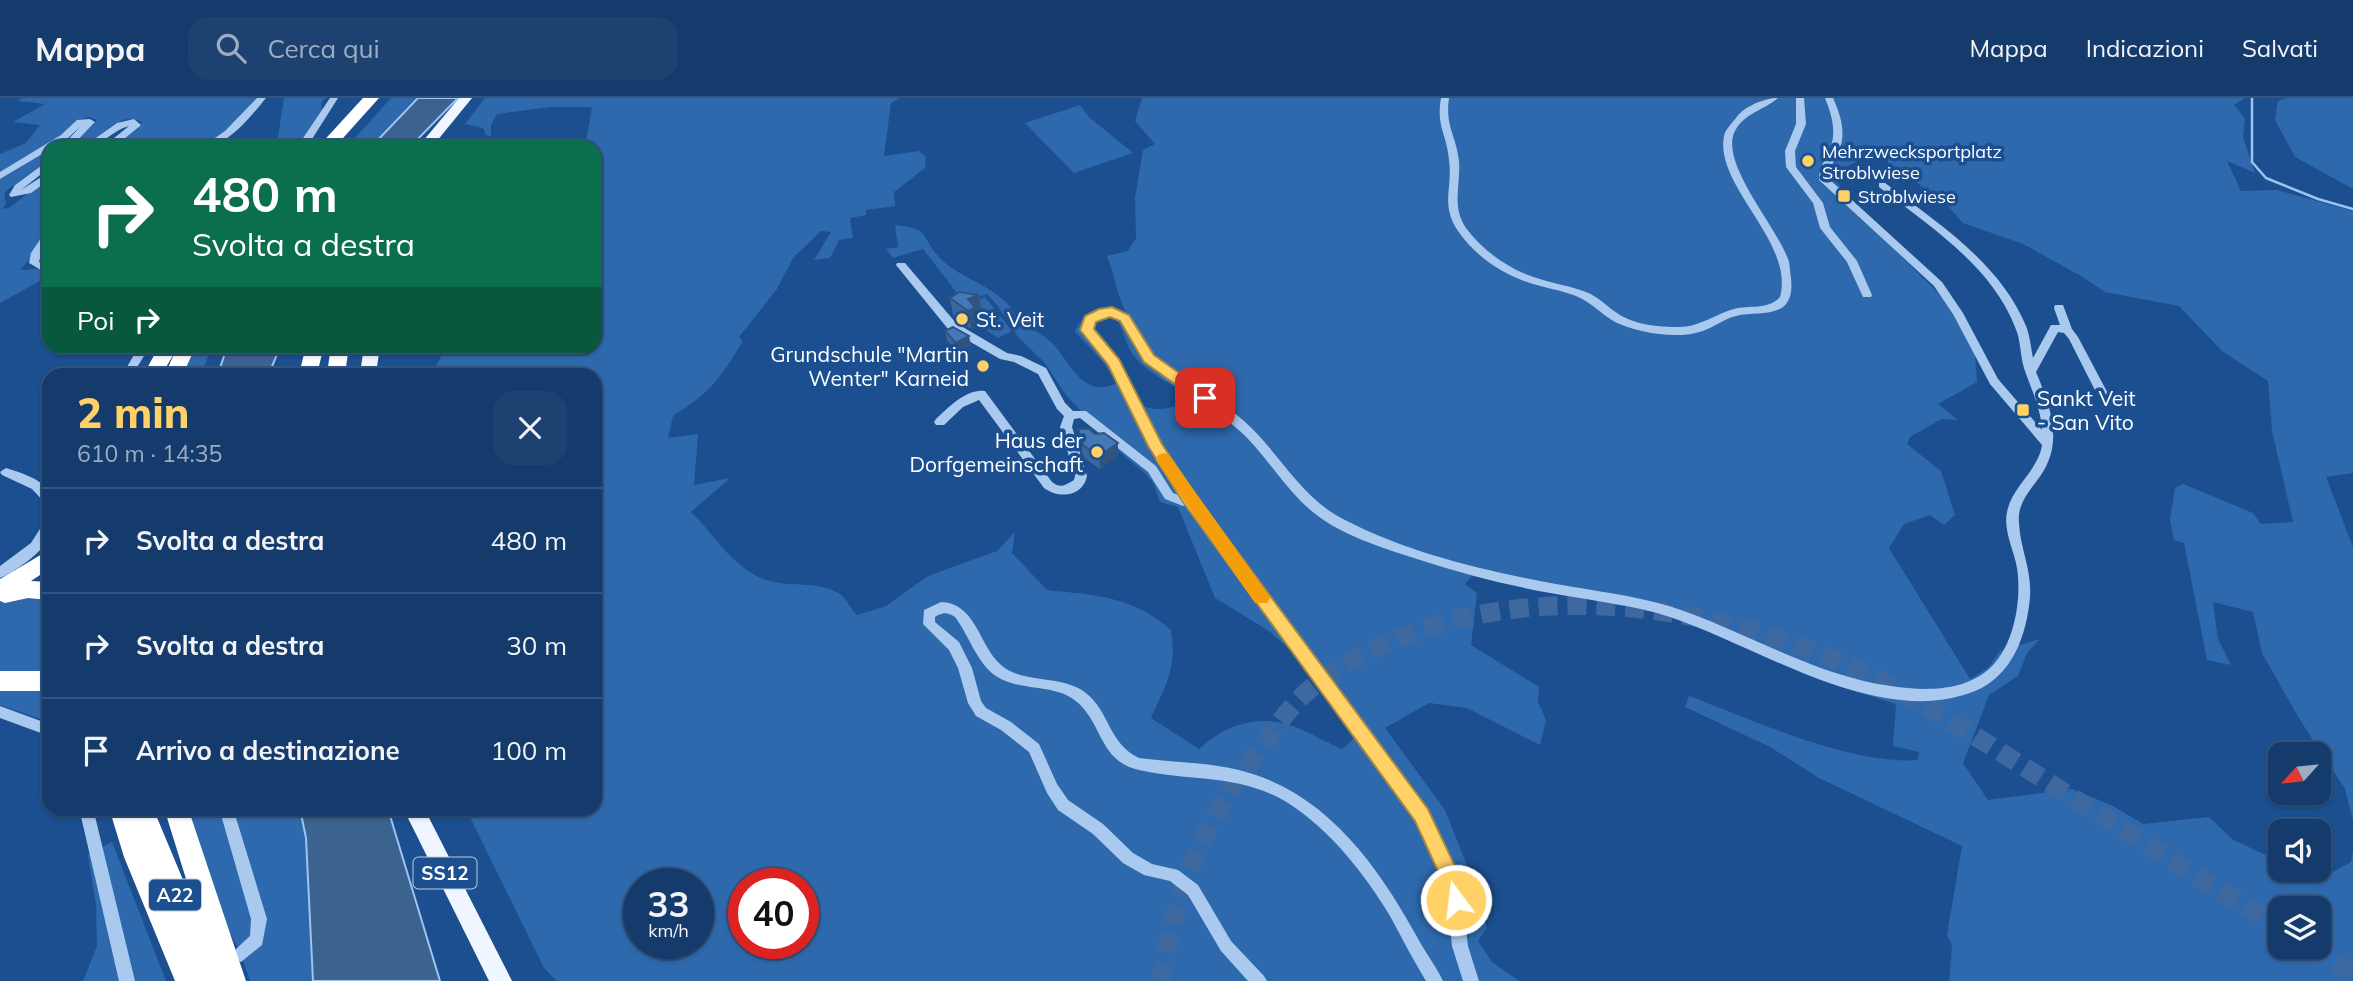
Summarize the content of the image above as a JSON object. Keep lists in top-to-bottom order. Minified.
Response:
{"streets":{"highway":["A22"],"main road":["SS12"]},"places":{"other":["Mehrzwecksportplatz Stroblwiese","St. Veit","Grundschule \"Martin Wenter\" Karneid","Haus der Dorfgemeinschaft"],"transit":["Stroblwiese","Sankt Veit - San Vito"]},"north":"bottom left","page":{"header":"Mappa","search":"Cerca qui","nav":["Mappa","Indicazioni","Salvati"],"turn":["480 m","Svolta a destra"],"then":"Poi","heading":["2 min","610 m · 14:35"],"list":[{"name":"Svolta a destra","value":"480 m"},{"name":"Svolta a destra","value":"30 m"},{"name":"Arrivo a destinazione","value":"100 m"}],"speed":"33 km/h","limit":"40"}}
